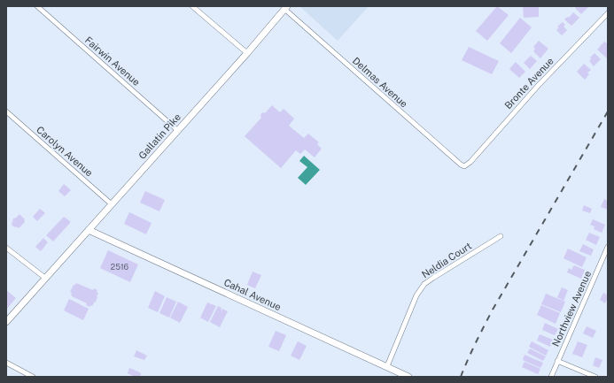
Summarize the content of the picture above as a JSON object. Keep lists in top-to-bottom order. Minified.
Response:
{"streets":{"main road":["Gallatin Pike","Cahal Avenue"],"street":["Fairwin Avenue","Delmas Avenue","Bronte Avenue","Carolyn Avenue","Neldia Court","Northview Avenue"]},"crossings":[["Fairwin Avenue","Gallatin Pike"],["Delmas Avenue","Bronte Avenue"],["Delmas Avenue","Gallatin Pike"],["Gallatin Pike","Carolyn Avenue"],["Gallatin Pike","Cahal Avenue"],["Neldia Court","Cahal Avenue"]],"house_numbers":["2516"]}
